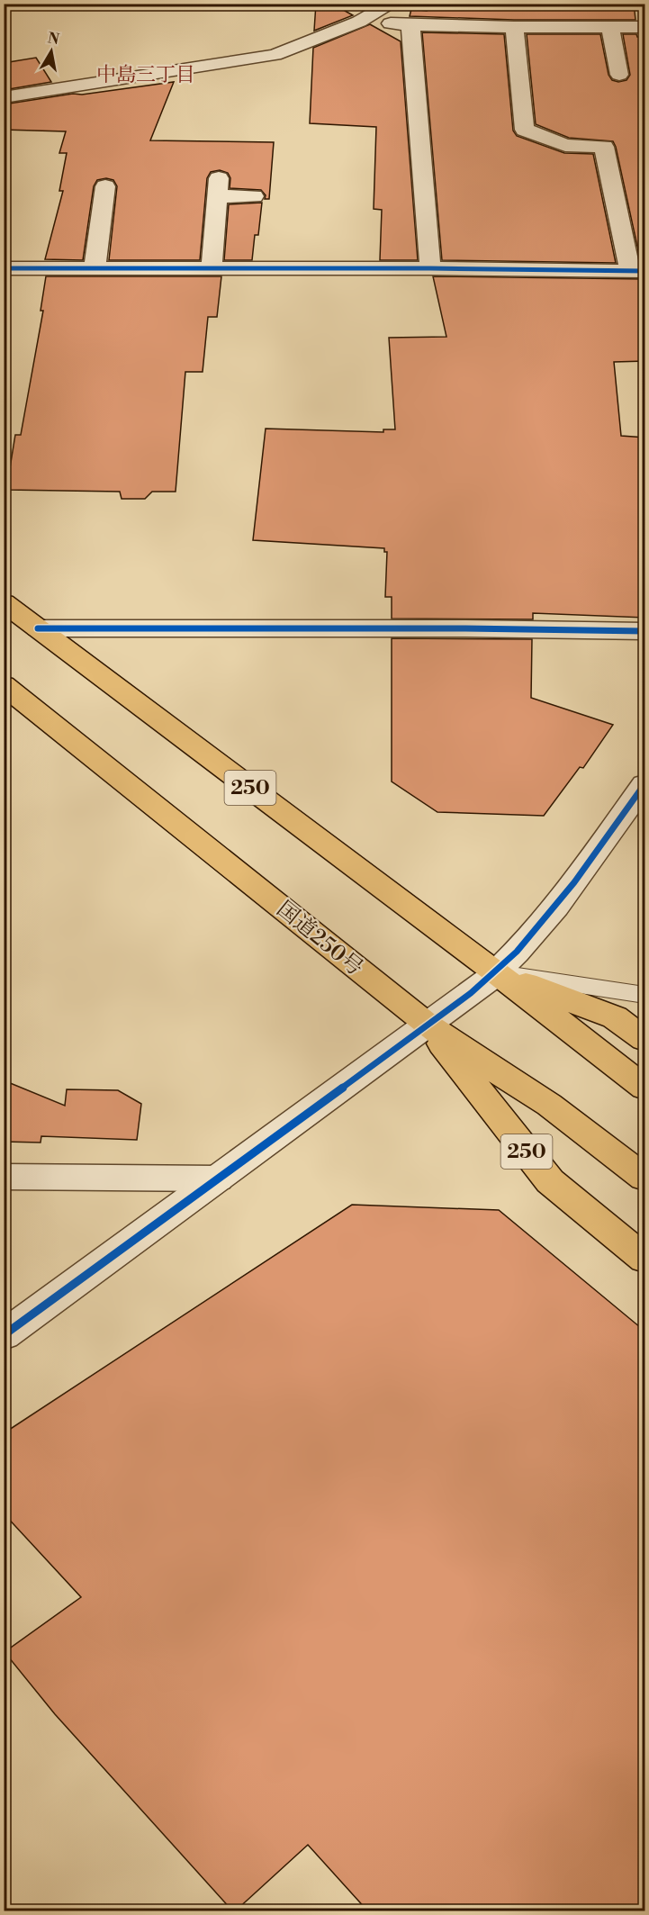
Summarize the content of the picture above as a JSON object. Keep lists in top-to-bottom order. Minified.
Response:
{"streets":{"highway":["250","国道250号"]},"crossings":[["250","国道250号"]],"districts":["中島三丁目"],"north":"top"}
